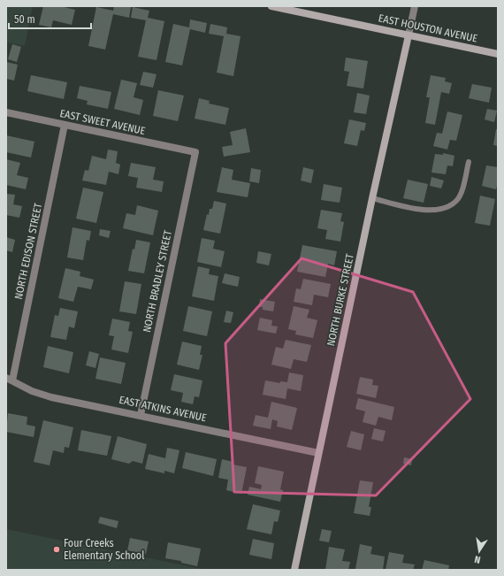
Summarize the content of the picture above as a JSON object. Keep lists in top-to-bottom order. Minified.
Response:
{"streets":{"street":["EAST HOUSTON AVENUE","EAST SWEET AVENUE","NORTH EDISON STREET","NORTH BRADLEY STREET","NORTH BURKE STREET","EAST ATKINS AVENUE"]},"crossings":[["EAST HOUSTON AVENUE","NORTH BURKE STREET"],["EAST SWEET AVENUE","NORTH EDISON STREET"],["EAST SWEET AVENUE","NORTH BRADLEY STREET"],["NORTH EDISON STREET","EAST ATKINS AVENUE"],["NORTH BRADLEY STREET","EAST ATKINS AVENUE"],["NORTH BURKE STREET","EAST ATKINS AVENUE"]],"places":["Four Creeks Elementary School"],"scale_bar":"50 m","north":"bottom"}
